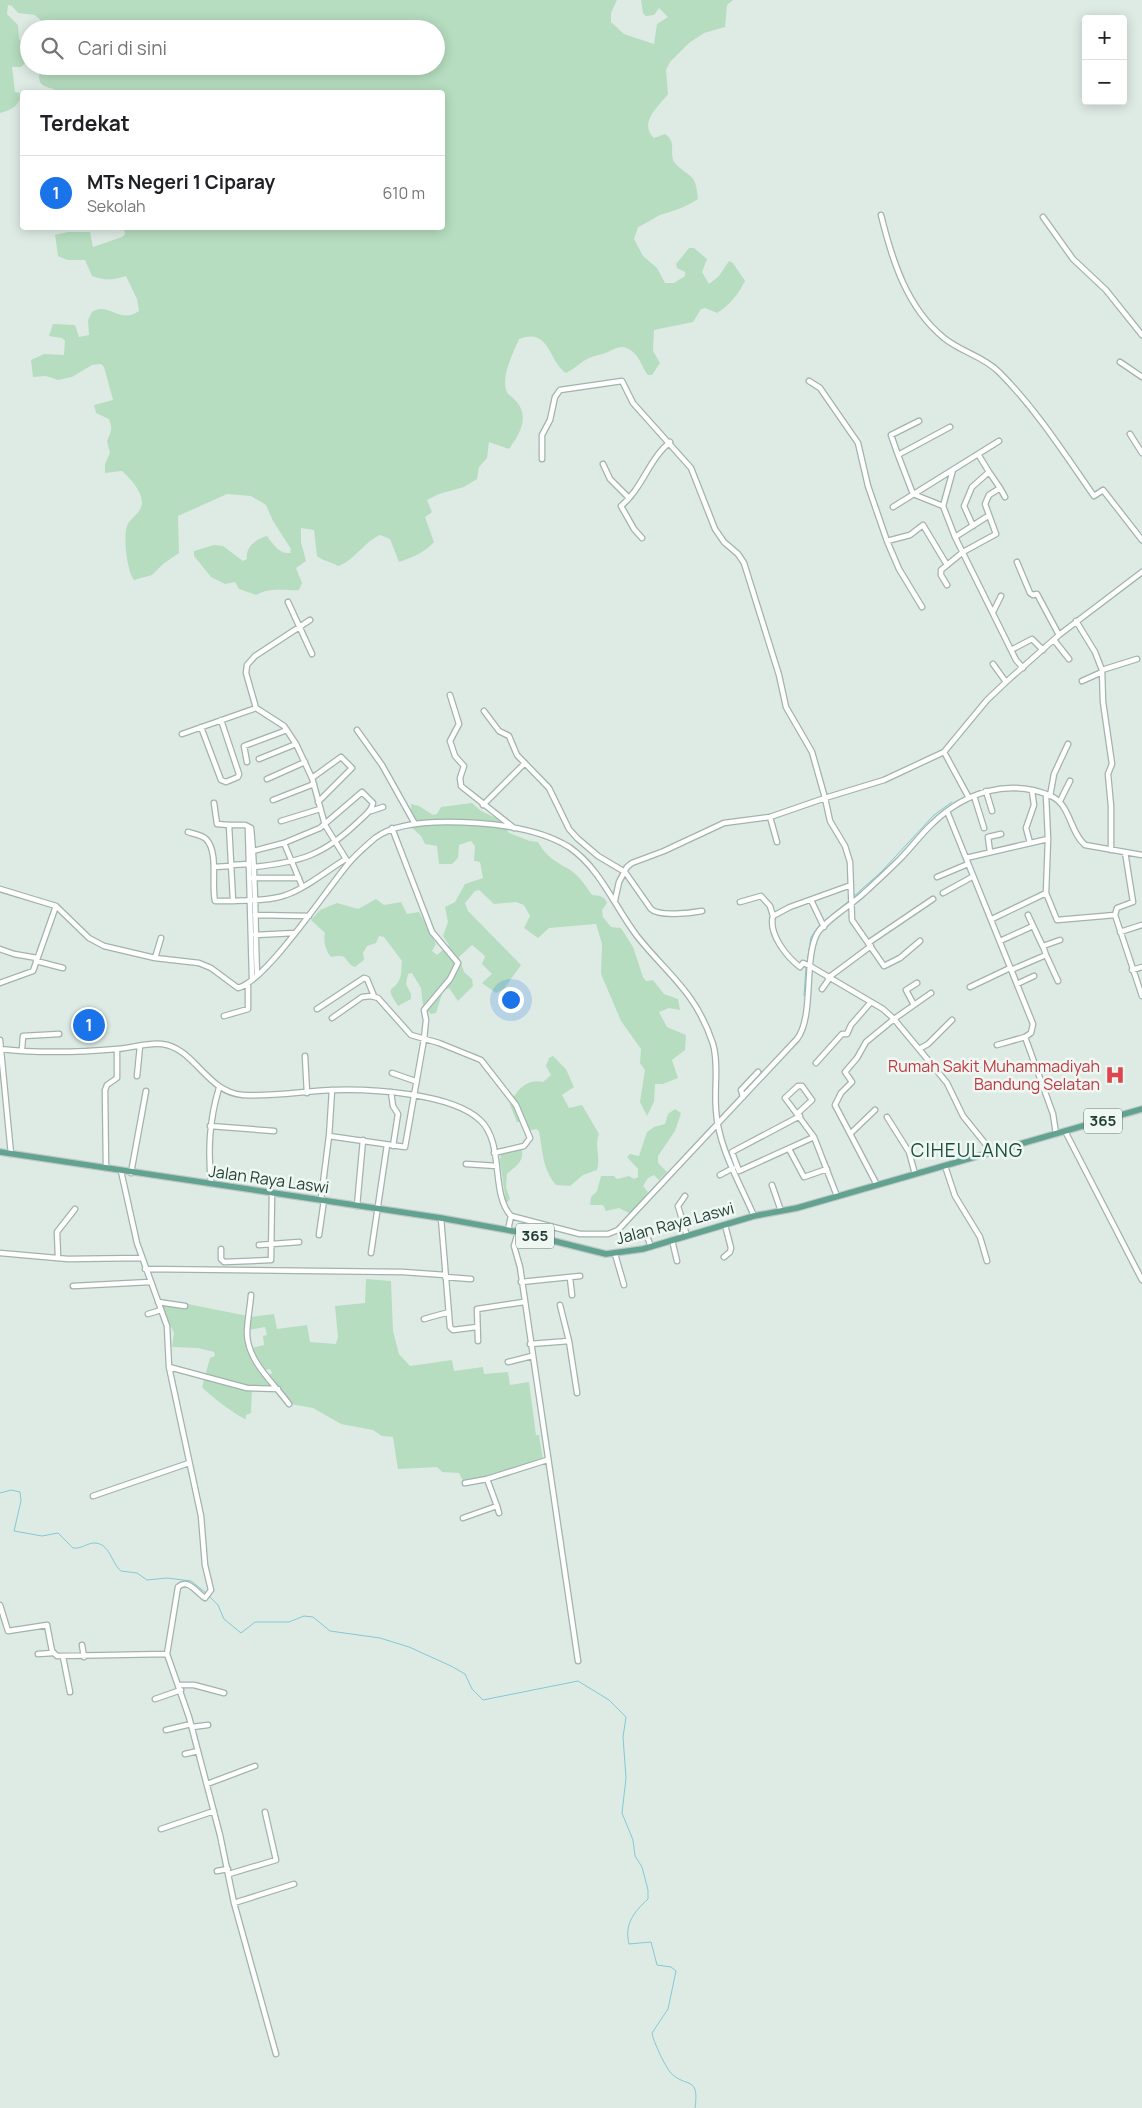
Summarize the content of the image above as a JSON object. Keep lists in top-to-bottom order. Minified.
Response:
{"streets":{"main road":["365","Jalan Raya Laswi"]},"districts":["CIHEULANG"],"places":{"hospital":["Rumah Sakit Muhammadiyah Bandung Selatan"]},"page":{"map_buttons":["+","−"],"search":"Cari di sini","heading":"Terdekat","list":[{"mark":"1","name":"MTs Negeri 1 Ciparay","note":"Sekolah","value":"610 m"}],"pins":"1"}}
